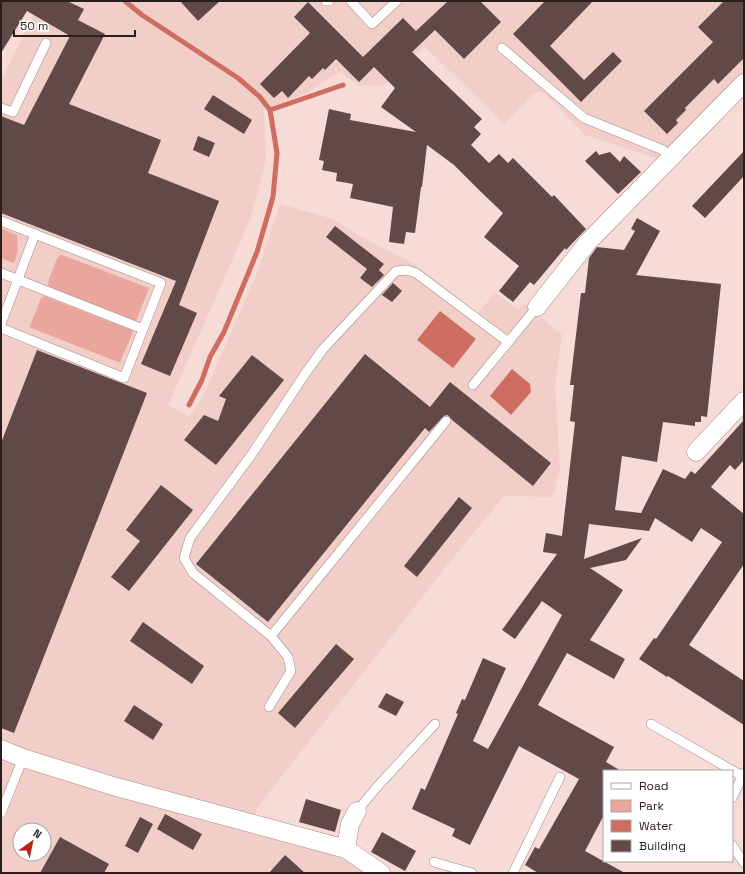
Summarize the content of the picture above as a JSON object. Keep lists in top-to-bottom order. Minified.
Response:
{"legend":["Road","Park","Water","Building"],"scale_bar":"50 m","north":"top right"}
